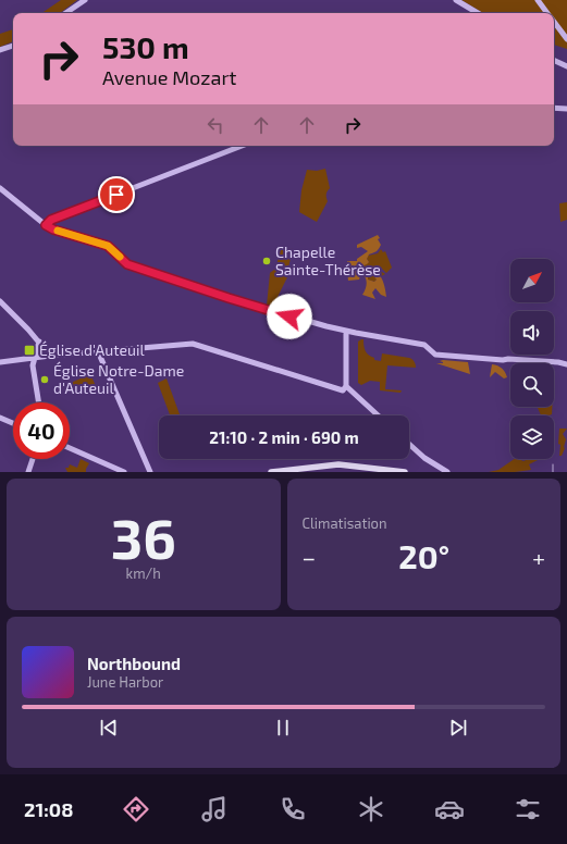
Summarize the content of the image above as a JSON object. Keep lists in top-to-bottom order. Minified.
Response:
{"places":{"other":["Chapelle Sainte-Thérèse","Église Notre-Dame d'Auteuil"],"transit":["Église d'Auteuil"]},"north":"top right","page":{"turn":["530 m","Avenue Mozart"],"limit":"40","trip":"21:10 · 2 min · 690 m","tile":[["36","km/h"],"Climatisation"],"heat":["−","20°","+"],"song":["Northbound","June Harbor"],"tabs":"21:08"}}
